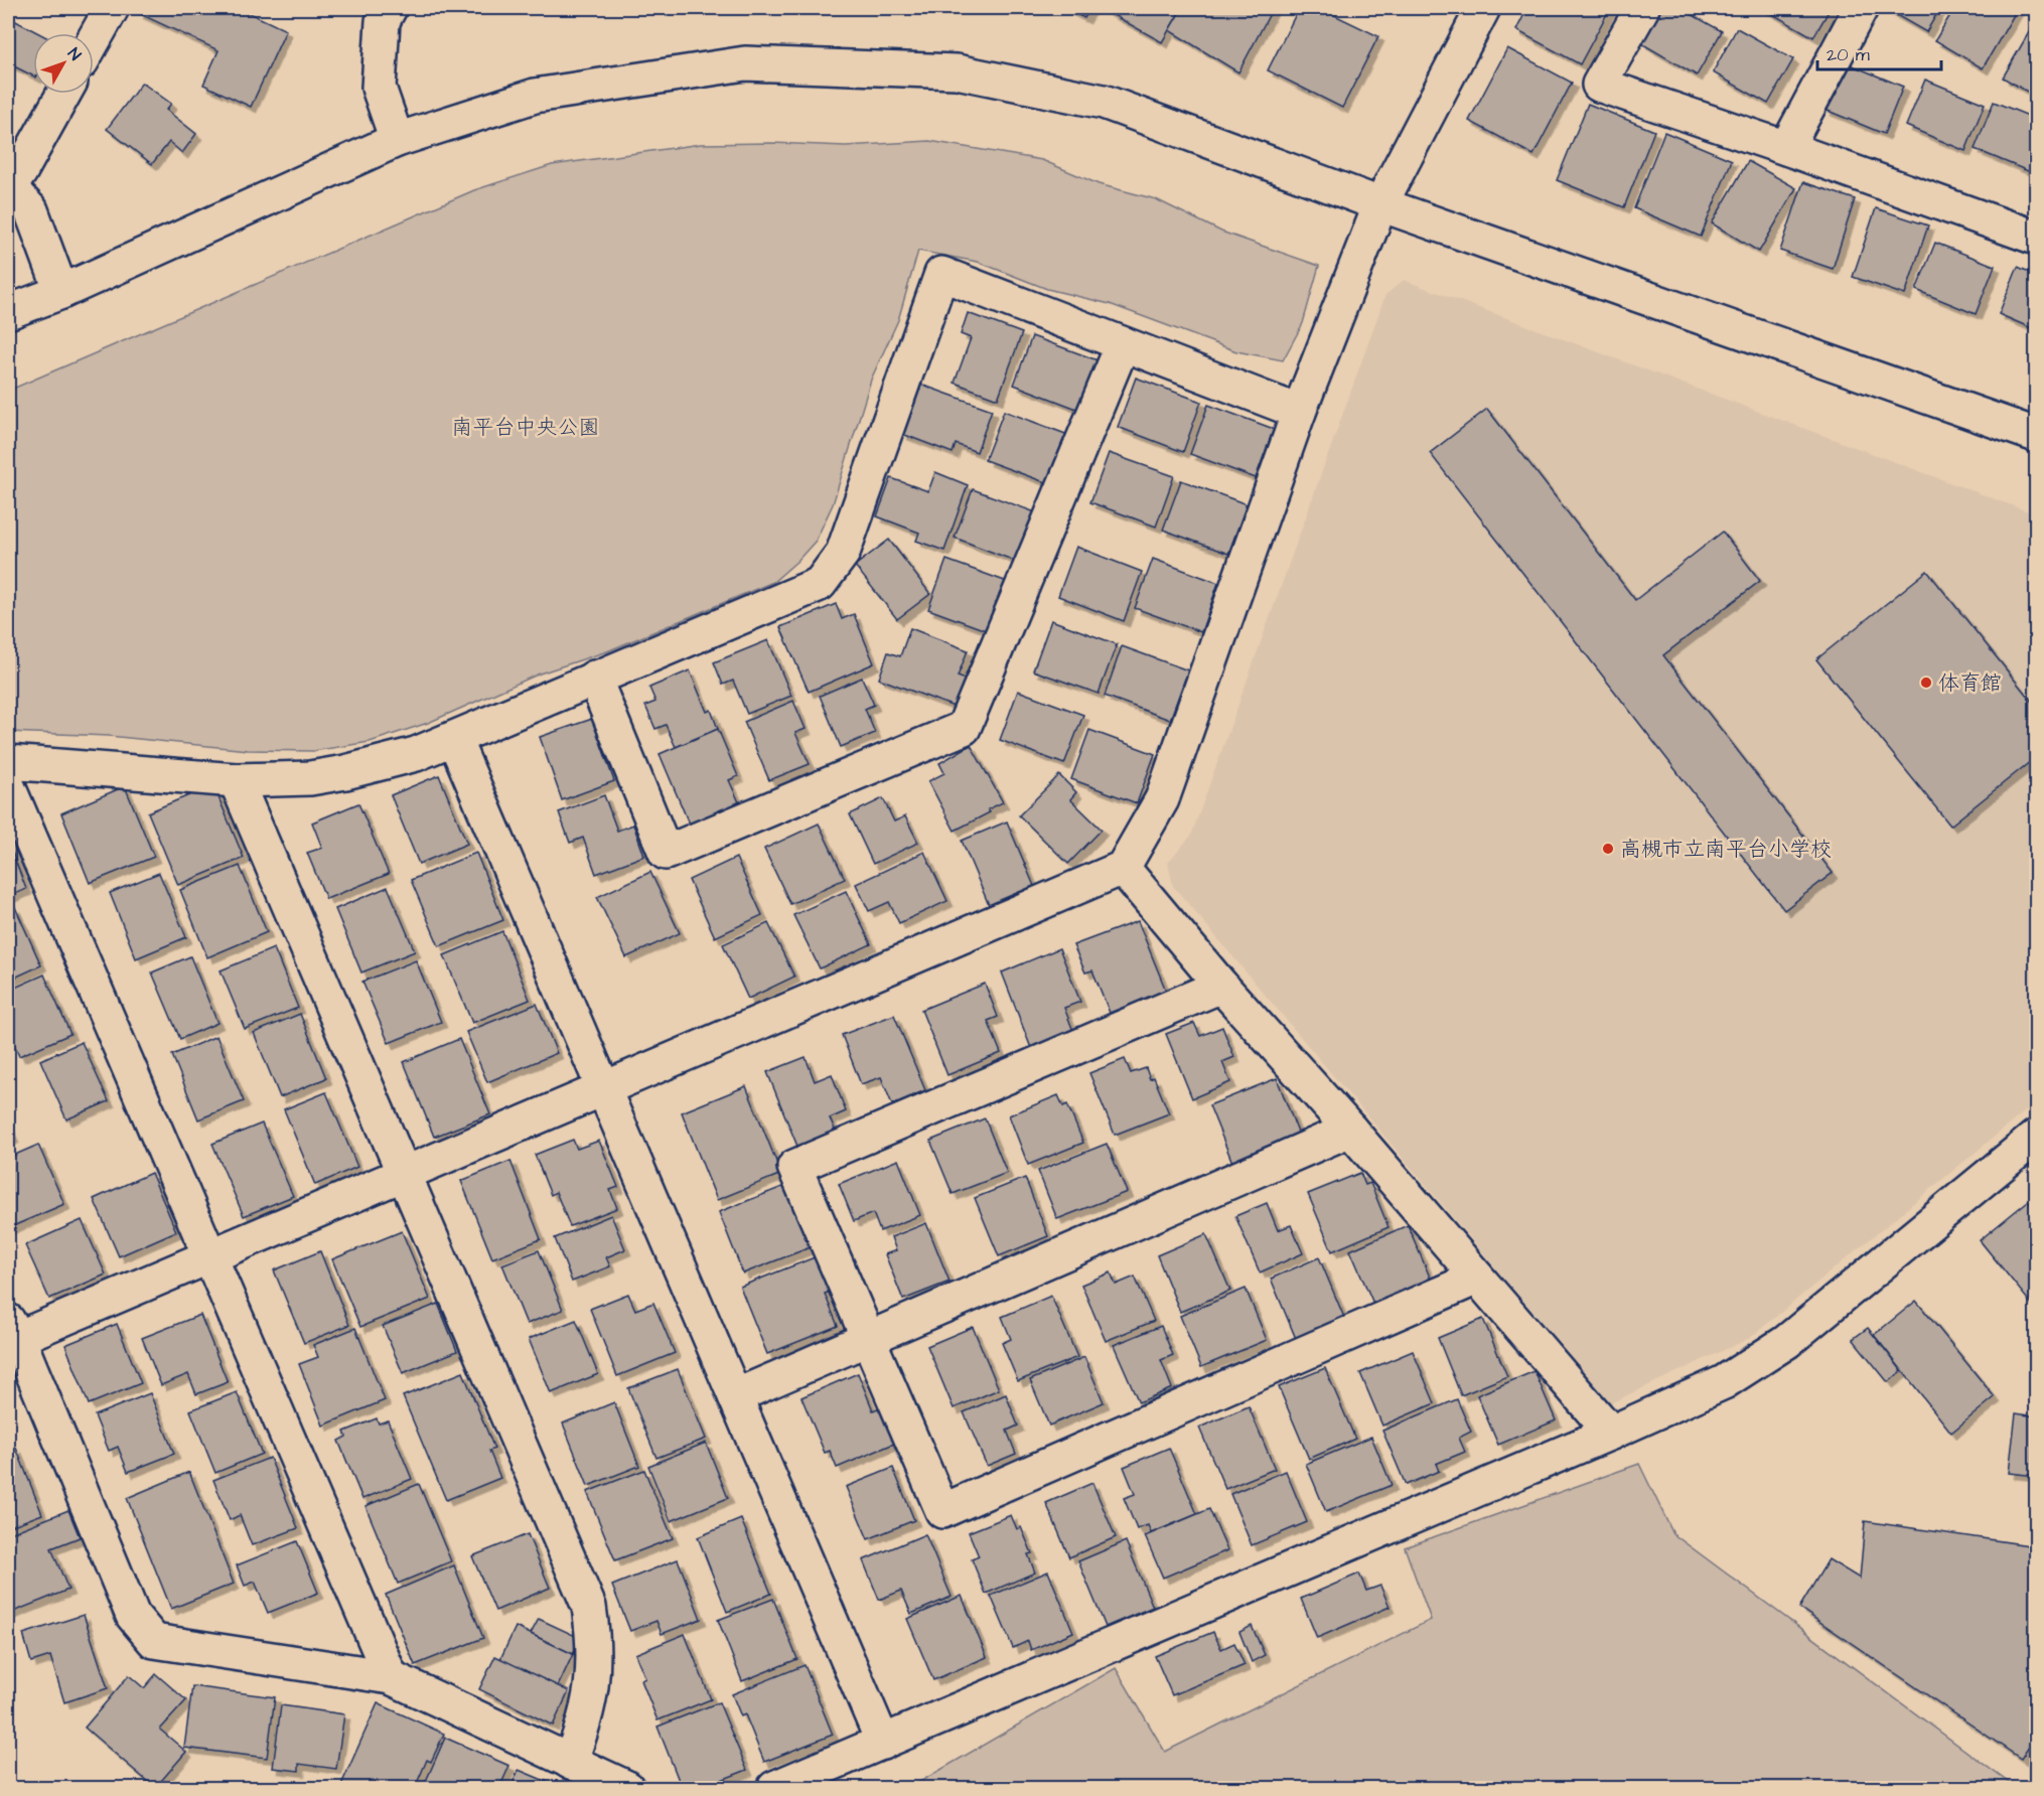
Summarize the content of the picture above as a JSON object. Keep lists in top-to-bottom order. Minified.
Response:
{"parks":["南平台中央公園"],"places":["体育館","高槻市立南平台小学校"],"scale_bar":"20 m","north":"top right"}
